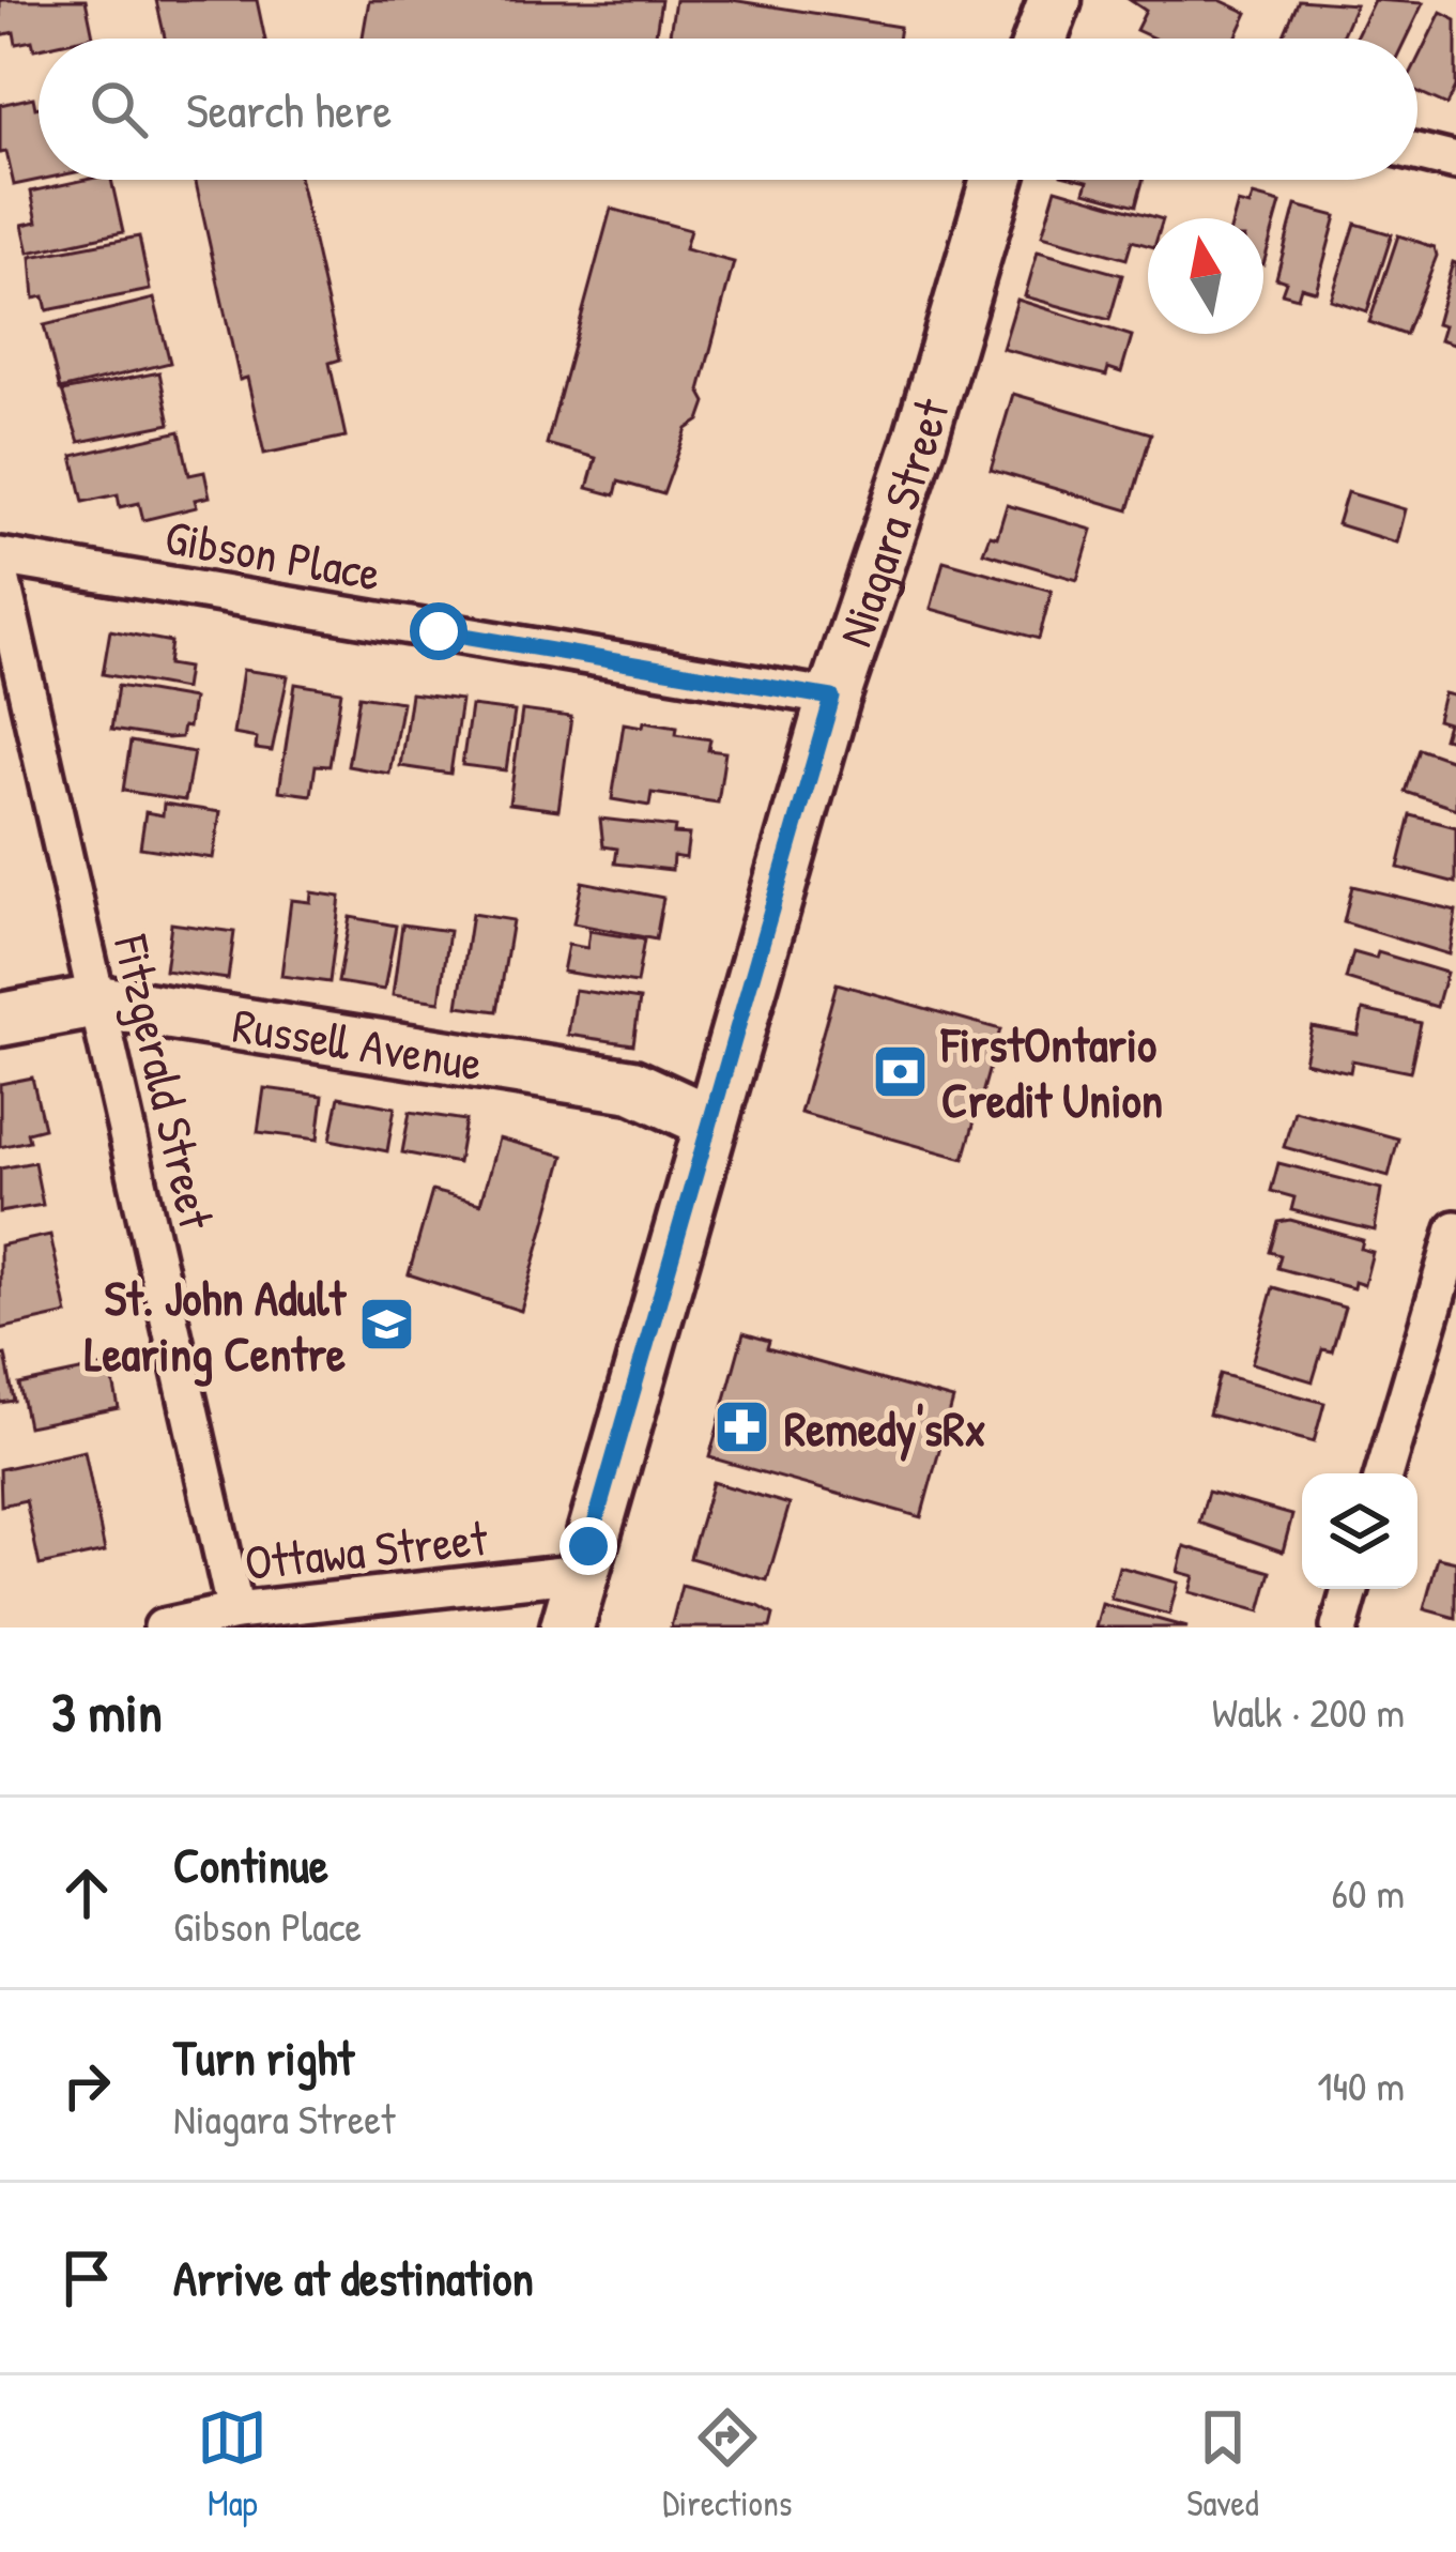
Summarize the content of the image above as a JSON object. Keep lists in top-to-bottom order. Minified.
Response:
{"streets":{"main road":["Niagara Street","Russell Avenue"],"street":["Gibson Place","Fitzgerald Street","Ottawa Street"]},"crossings":[["Niagara Street","Gibson Place"],["Niagara Street","Russell Avenue"],["Niagara Street","Ottawa Street"],["Russell Avenue","Fitzgerald Street"],["Fitzgerald Street","Ottawa Street"]],"places":{"bank":["FirstOntario Credit Union"],"school or university":["St. John Adult Learing Centre"],"pharmacy":["Remedy'sRx"]},"north":"top","page":{"search":"Search here","heading":["3 min","Walk · 200 m"],"list":[["Continue","Gibson Place","60 m"],["Turn right","Niagara Street","140 m"],"Arrive at destination"],"nav":["Map","Directions","Saved"]}}
